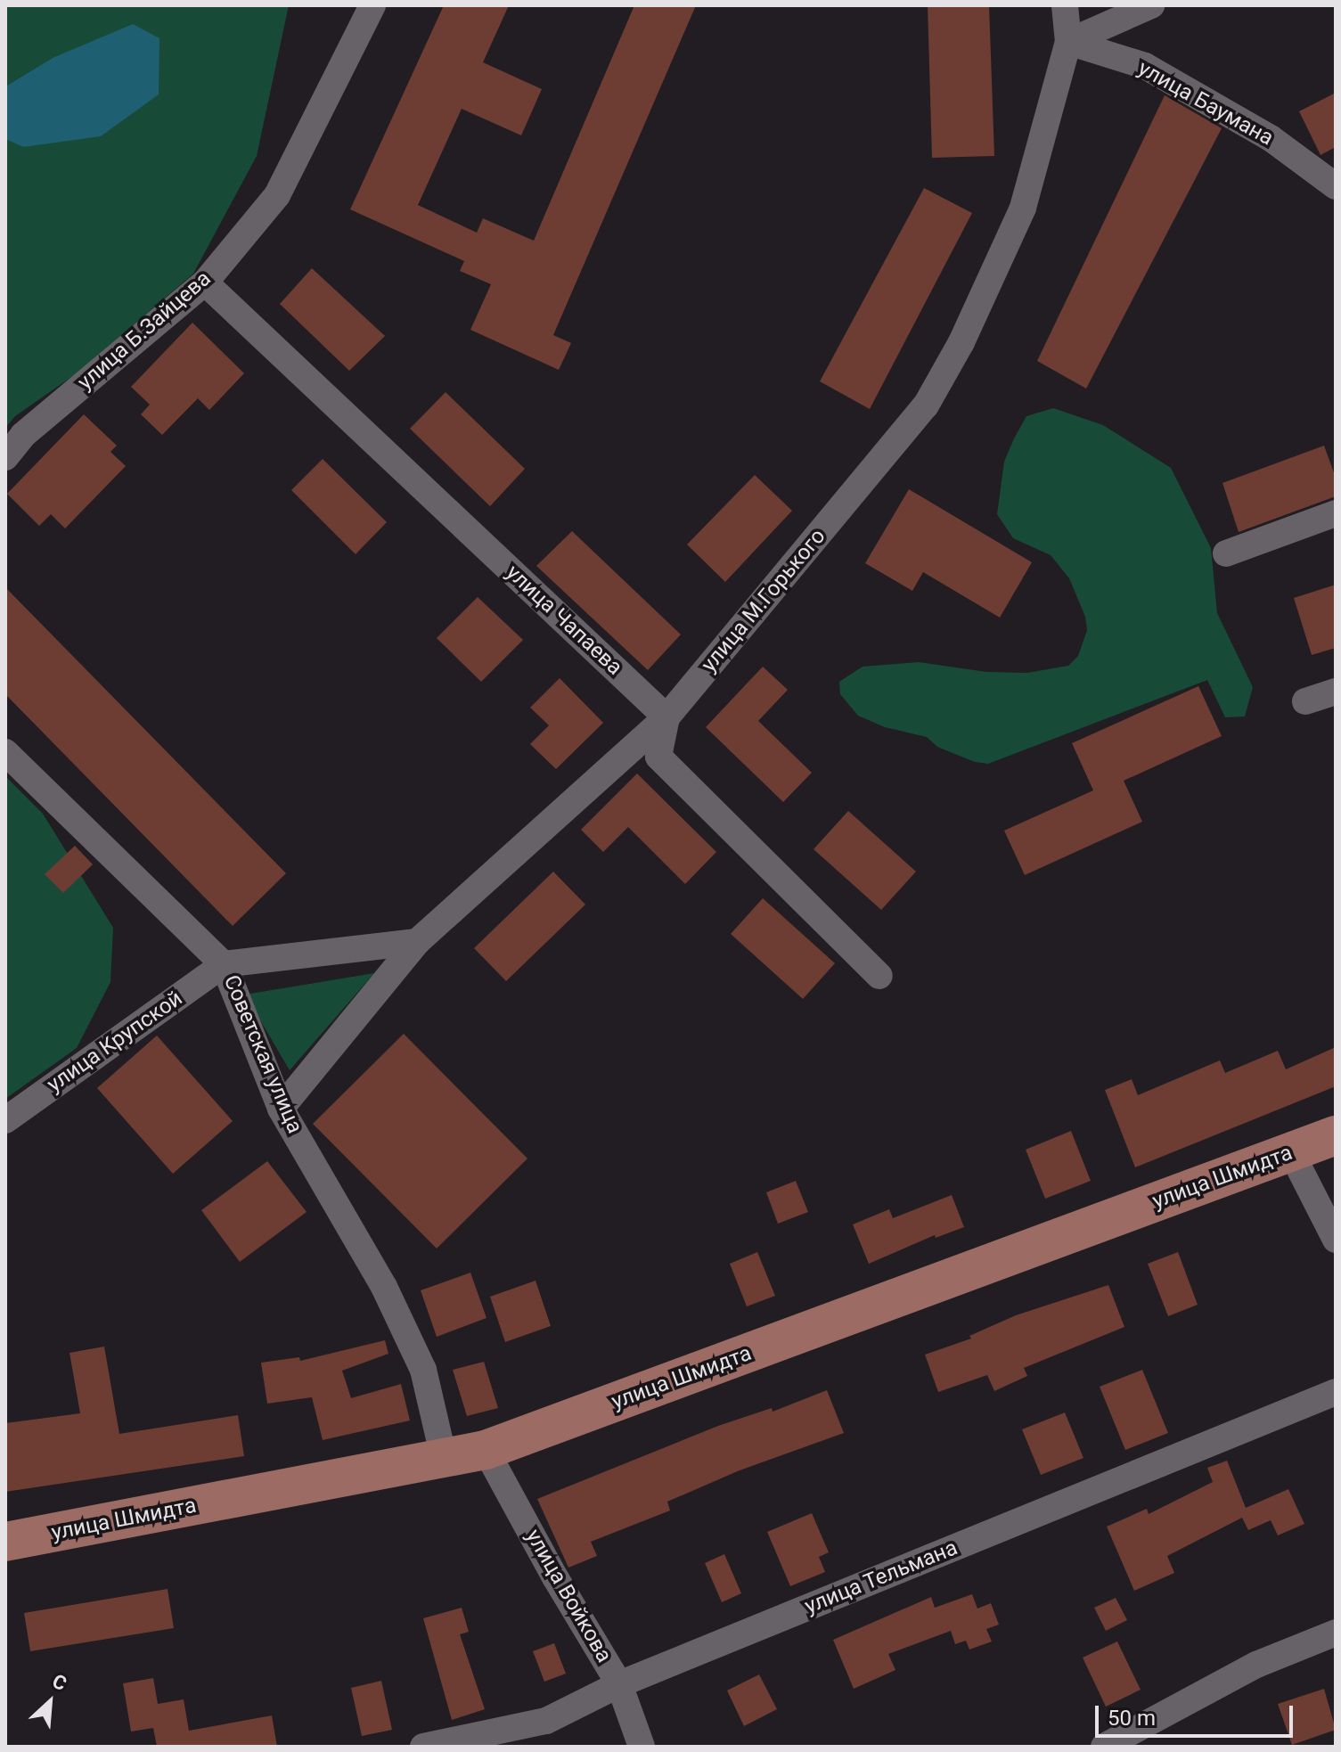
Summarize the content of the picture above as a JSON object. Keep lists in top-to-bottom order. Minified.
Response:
{"streets":{"main road":["улица Шмидта"],"street":["улица Баумана","улица Б.Зайцева","улица М.Горького","улица Чапаева","улица Крупской","Советская улица","улица Тельмана","улица Войкова"]},"crossings":[["улица Баумана","улица М.Горького"],["улица Б.Зайцева","улица Чапаева"],["улица М.Горького","улица Чапаева"],["улица М.Горького","Советская улица"],["улица Крупской","Советская улица"],["Советская улица","улица Шмидта"],["улица Шмидта","улица Войкова"],["улица Тельмана","улица Войкова"]],"scale_bar":"50 m","north":"top right"}
